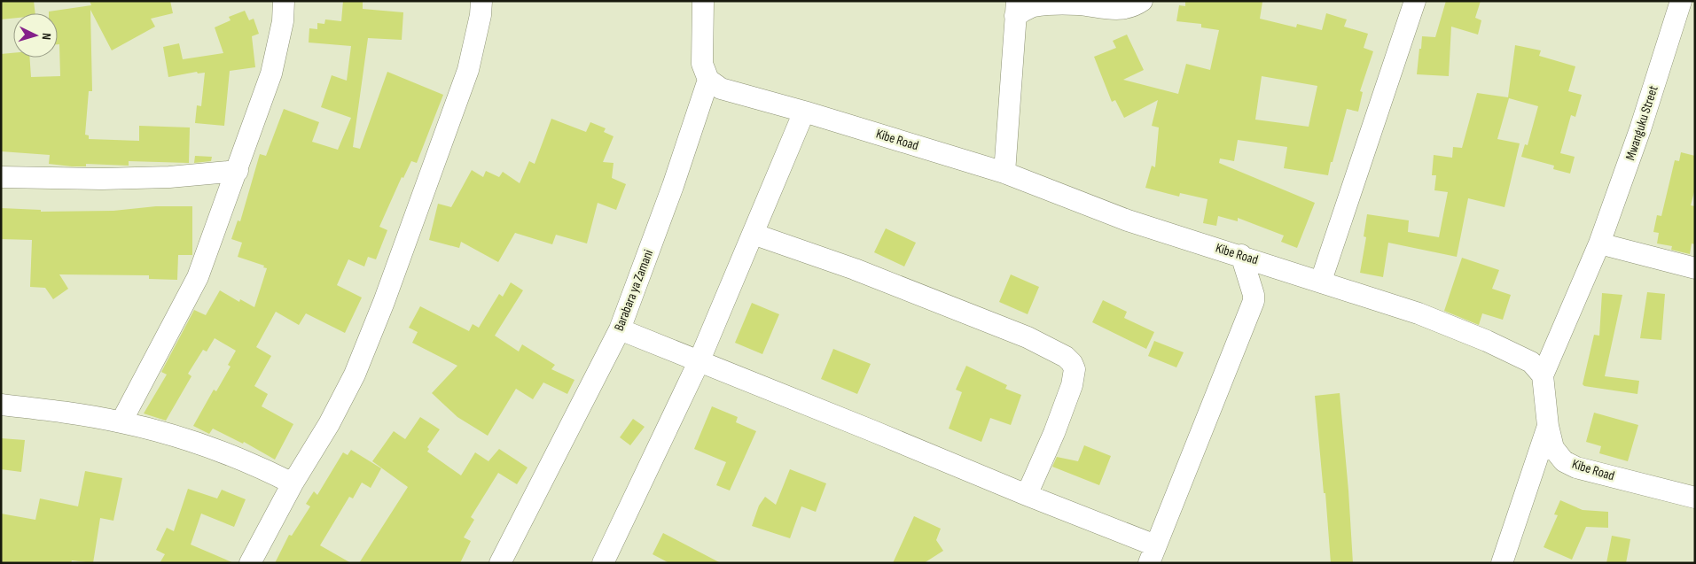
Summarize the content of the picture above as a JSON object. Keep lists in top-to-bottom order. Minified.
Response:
{"streets":{"street":["Mwanguku Street","Kibe Road","Barabara ya Zamani"]},"crossings":[["Mwanguku Street","Kibe Road"],["Kibe Road","Barabara ya Zamani"]],"north":"right"}
